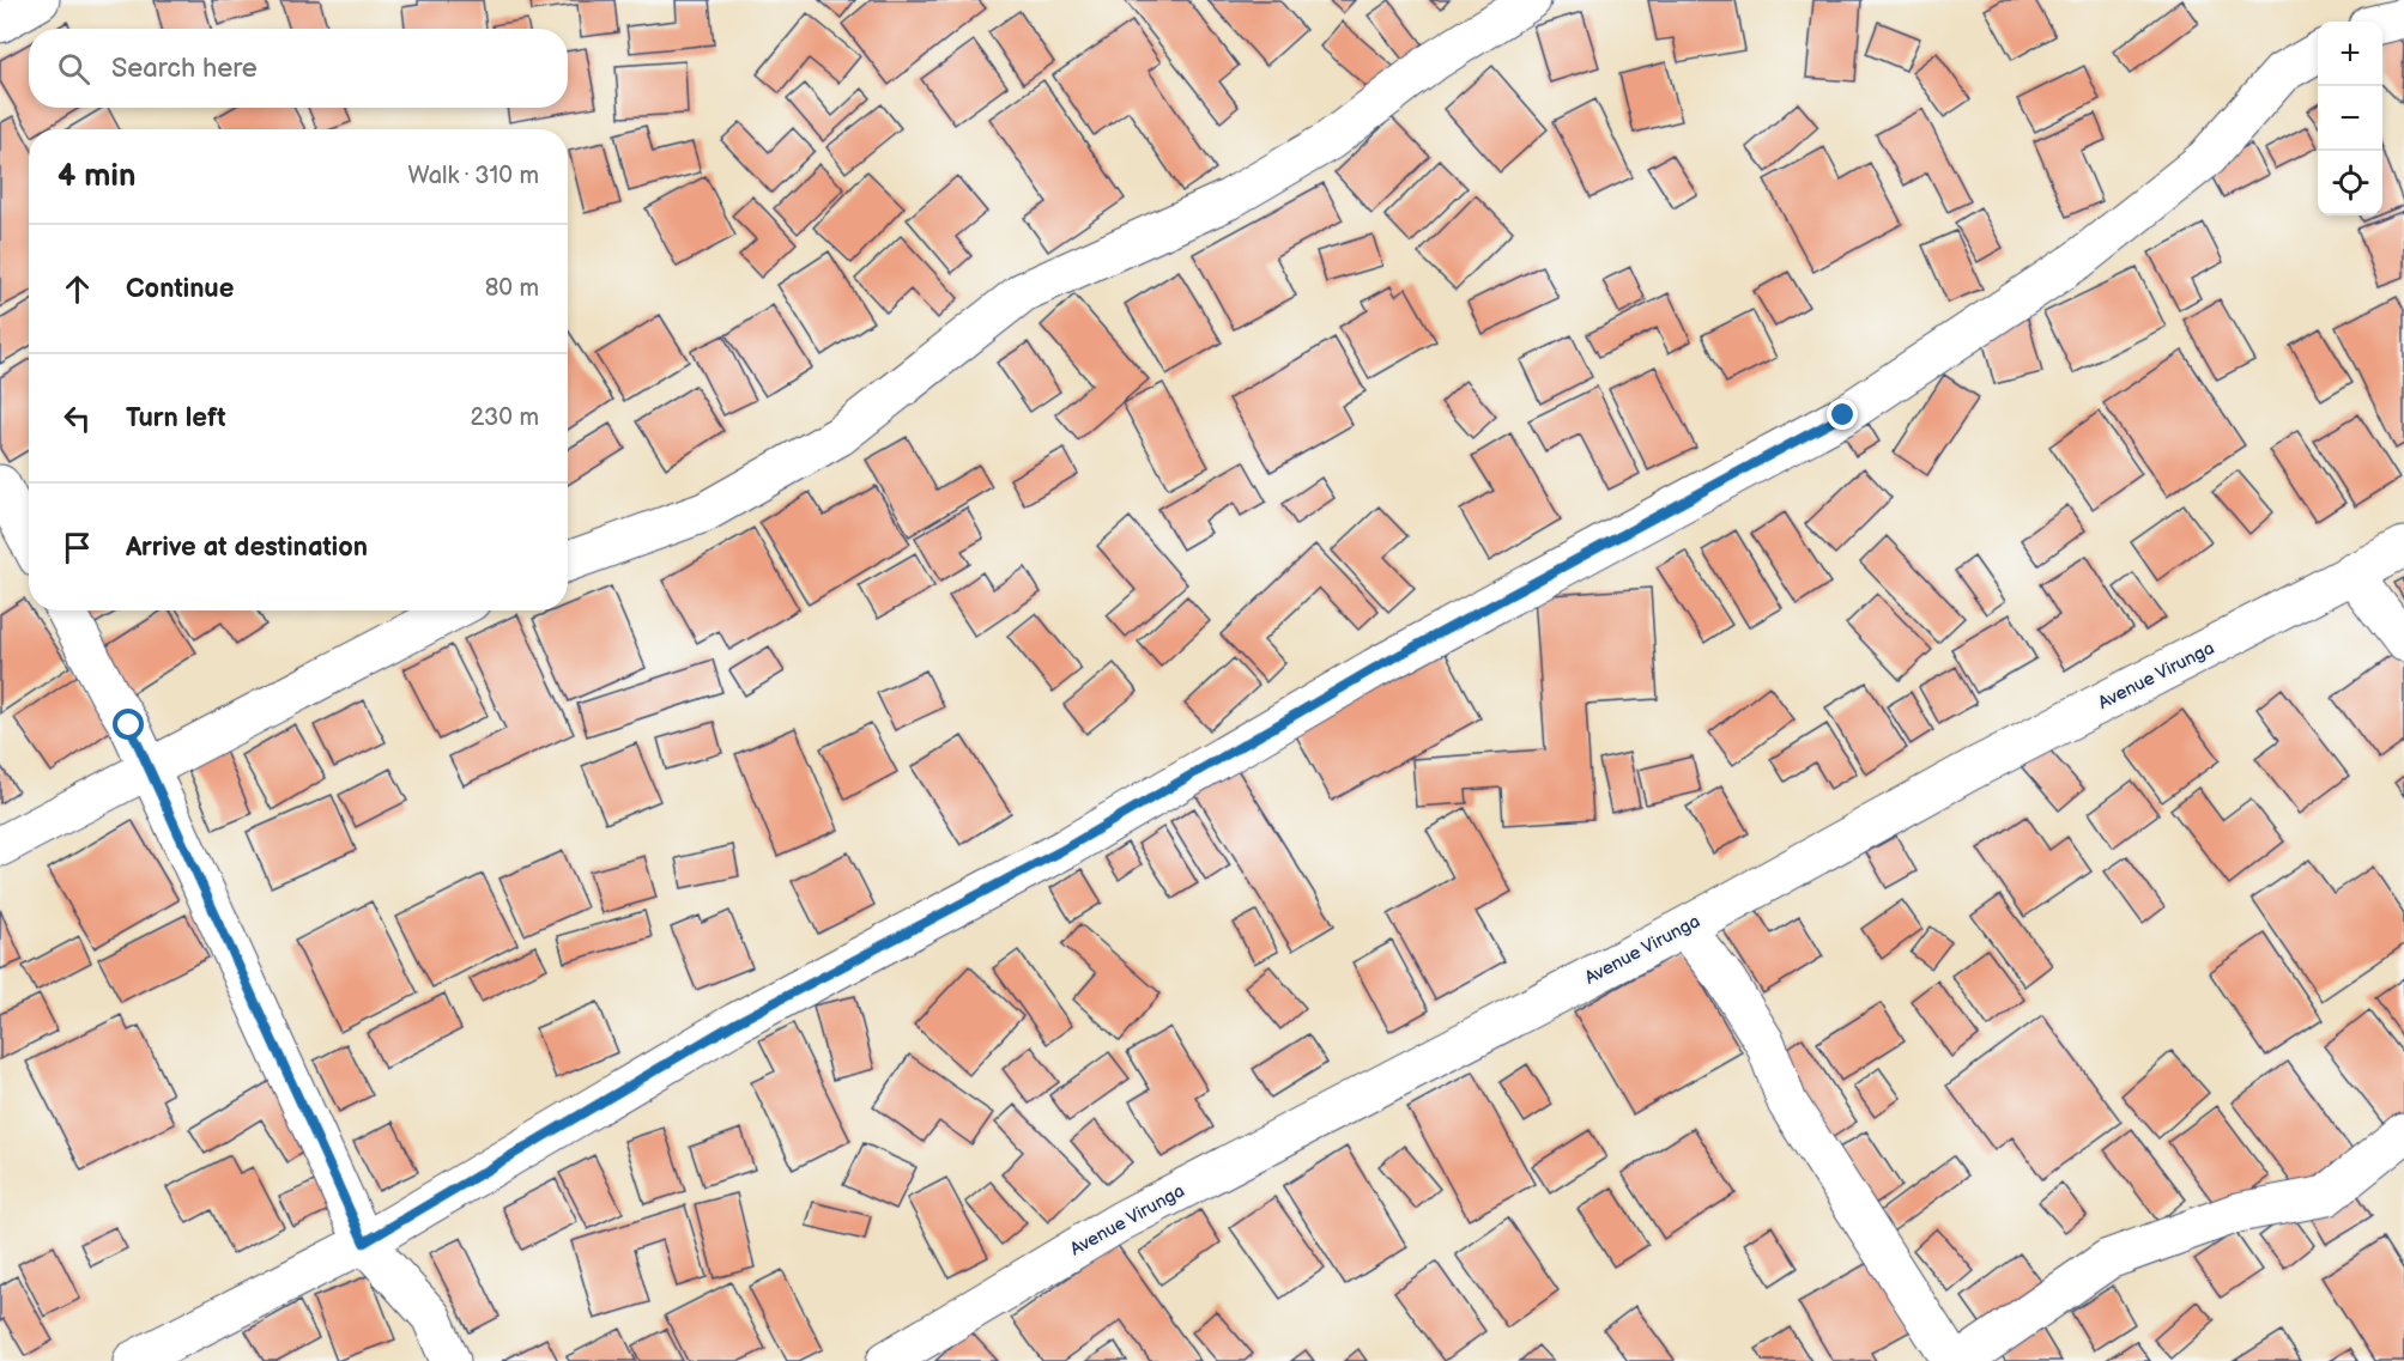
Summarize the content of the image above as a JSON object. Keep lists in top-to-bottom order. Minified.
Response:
{"streets":{"street":["Avenue Virunga"]},"page":{"map_buttons":["+","−"],"search":"Search here","heading":["4 min","Walk · 310 m"],"list":[["Continue","80 m"],["Turn left","230 m"],"Arrive at destination"]}}
